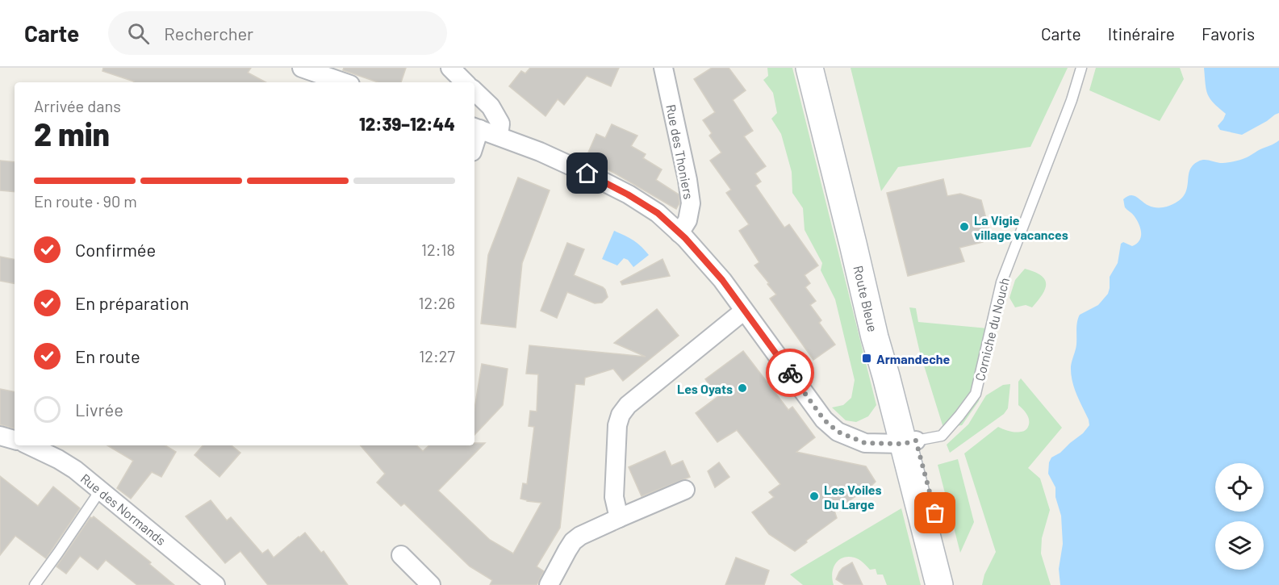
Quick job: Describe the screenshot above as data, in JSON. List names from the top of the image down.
{
  "streets": {
    "street": ["Rue des Thoniers", "Route Bleue", "Rue des Normands"],
    "lane": ["Corniche du Nouch"]
  },
  "crossings": [
    ["Route Bleue", "Corniche du Nouch"]
  ],
  "places": {
    "other": ["La Vigie village vacances", "Les Oyats", "Les Voiles Du Large"],
    "transit": ["Armandeche"]
  },
  "page": {
    "header": "Carte",
    "search": "Rechercher",
    "nav": ["Carte", "Itinéraire", "Favoris"],
    "heading": ["2 min", "Arrivée dans", "12:39–12:44"],
    "bar": "En route · 90 m",
    "list": [
      ["Confirmée", "12:18"],
      ["En préparation", "12:26"],
      ["En route", "12:27"],
      "Livrée"
    ]
  }
}
